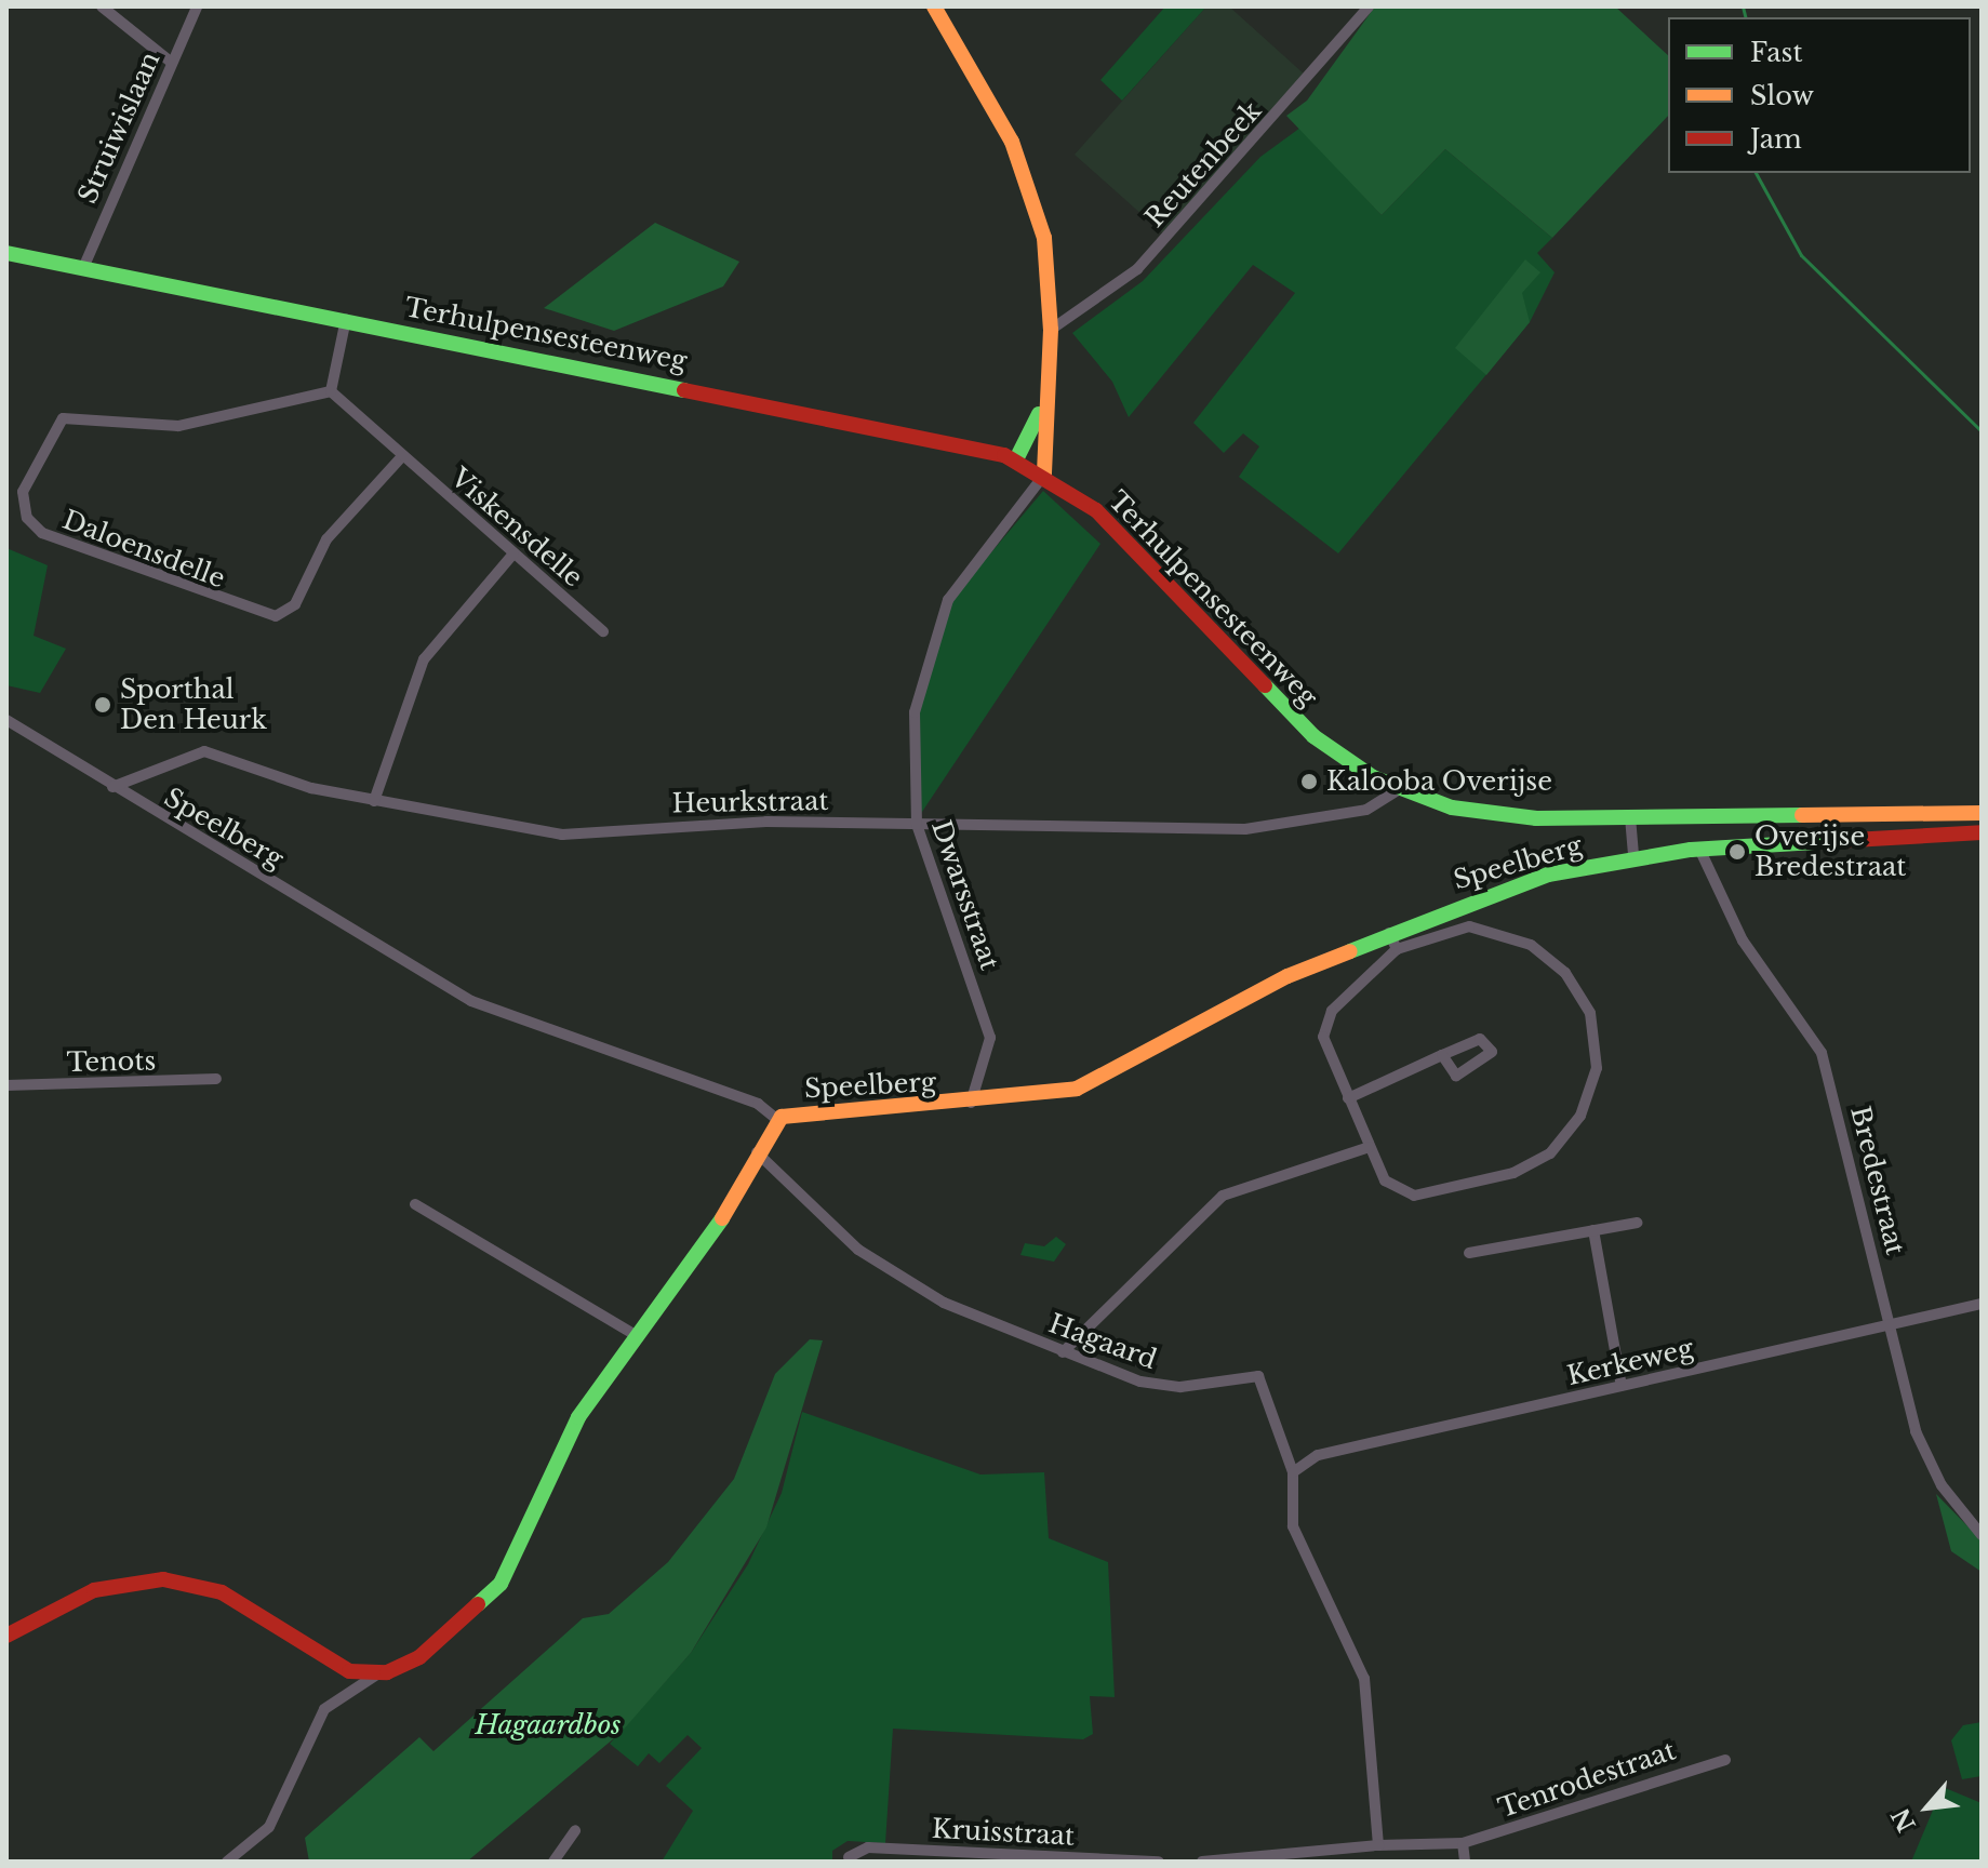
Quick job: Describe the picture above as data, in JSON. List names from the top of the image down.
{
  "streets": {
    "main road": ["Terhulpensesteenweg", "Speelberg"],
    "street": [
      "Struiwislaan",
      "Reutenbeek",
      "Viskensdelle",
      "Daloensdelle",
      "Heurkstraat",
      "Dwarsstraat",
      "Tenots",
      "Bredestraat",
      "Hagaard",
      "Kerkeweg",
      "Tenrodestraat",
      "Kruisstraat"
    ]
  },
  "crossings": [
    ["Struiwislaan", "Terhulpensesteenweg"],
    ["Terhulpensesteenweg", "Heurkstraat"],
    ["Terhulpensesteenweg", "Dwarsstraat"],
    ["Viskensdelle", "Daloensdelle"],
    ["Heurkstraat", "Speelberg"],
    ["Heurkstraat", "Dwarsstraat"],
    ["Speelberg", "Dwarsstraat"],
    ["Speelberg", "Bredestraat"],
    ["Bredestraat", "Kerkeweg"],
    ["Hagaard", "Kerkeweg"]
  ],
  "parks": ["Hagaardbos"],
  "places": ["Sporthal Den Heurk", "Kalooba Overijse", "Overijse Bredestraat"],
  "legend": ["Fast", "Slow", "Jam"],
  "north": "bottom left"
}
